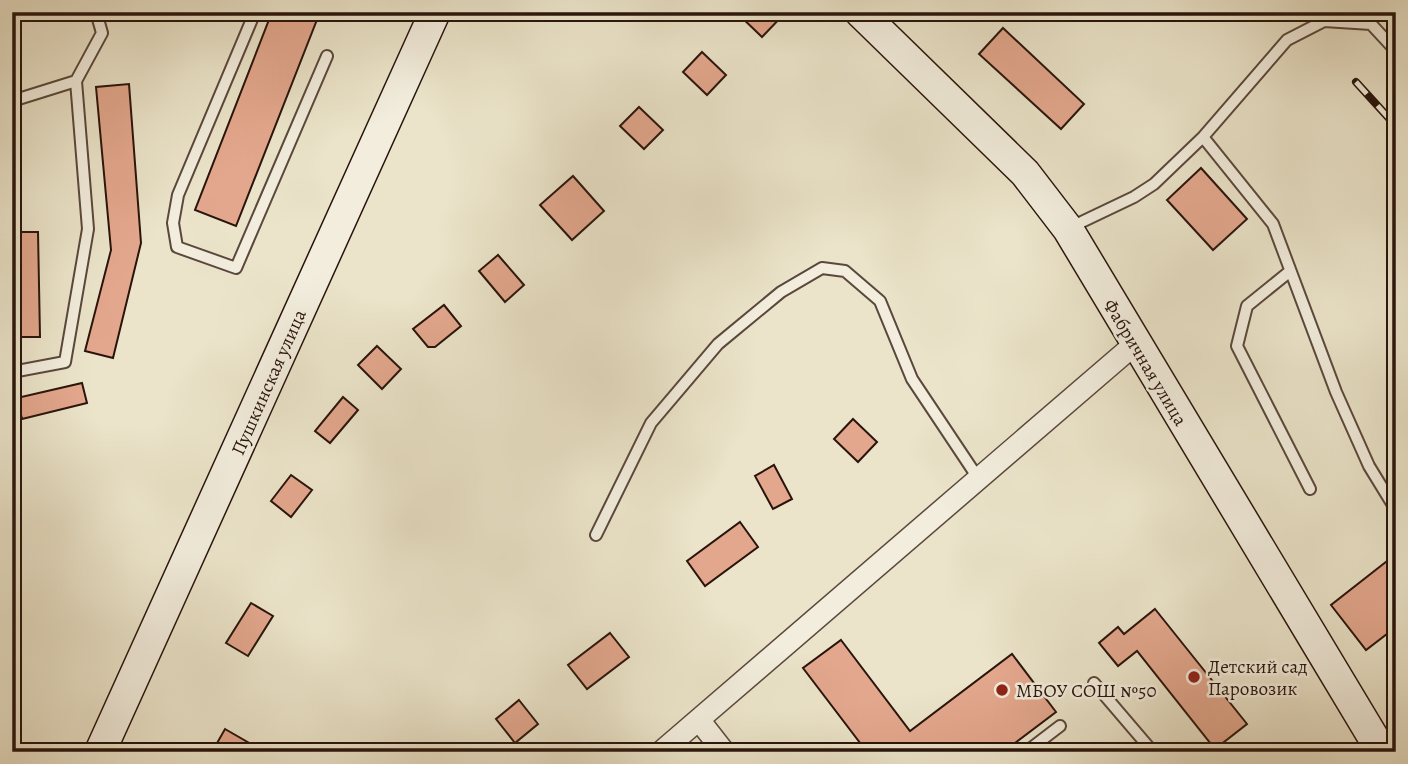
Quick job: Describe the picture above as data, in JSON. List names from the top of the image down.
{
  "streets": {
    "main road": ["Фабричная улица", "Пушкинская улица"]
  },
  "places": ["Детский сад Паровозик", "МБОУ СОШ №50"]
}
